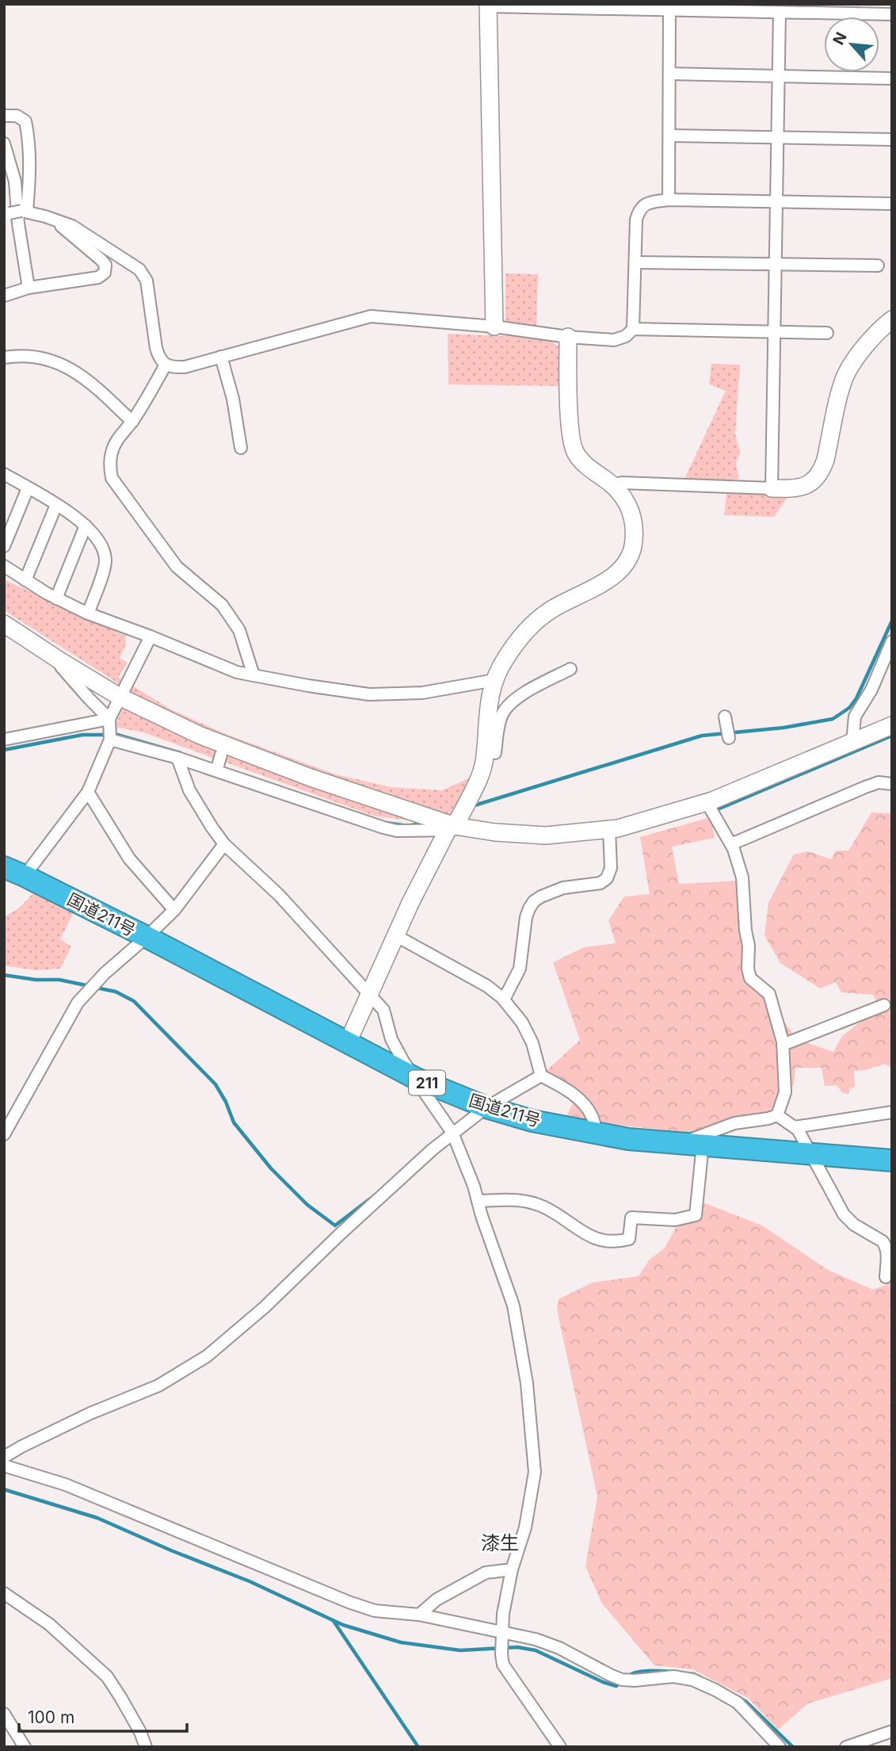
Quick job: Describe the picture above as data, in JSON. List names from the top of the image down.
{
  "streets": {
    "highway": ["国道211号", "211"]
  },
  "districts": ["漆生"],
  "scale_bar": "100 m",
  "north": "top left"
}
